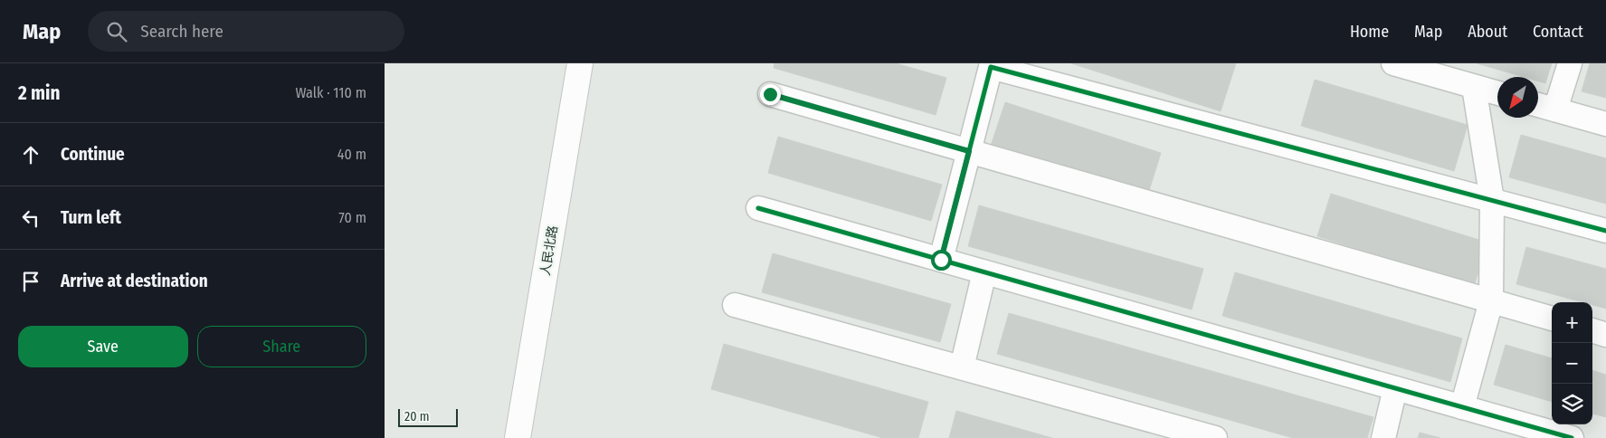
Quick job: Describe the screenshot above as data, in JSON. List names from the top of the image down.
{
  "streets": {
    "main road": ["人民北路"]
  },
  "scale_bar": "20 m",
  "north": "bottom left",
  "page": {
    "header": "Map",
    "search": "Search here",
    "nav": [
      "Home",
      "Map",
      "About",
      "Contact"
    ],
    "heading": ["2 min", "Walk · 110 m"],
    "list": [
      ["Continue", "40 m"],
      ["Turn left", "70 m"],
      "Arrive at destination"
    ],
    "map_buttons": ["+", "−"],
    "buttons": ["Save", "Share"],
    "scale": "20 m"
  }
}
